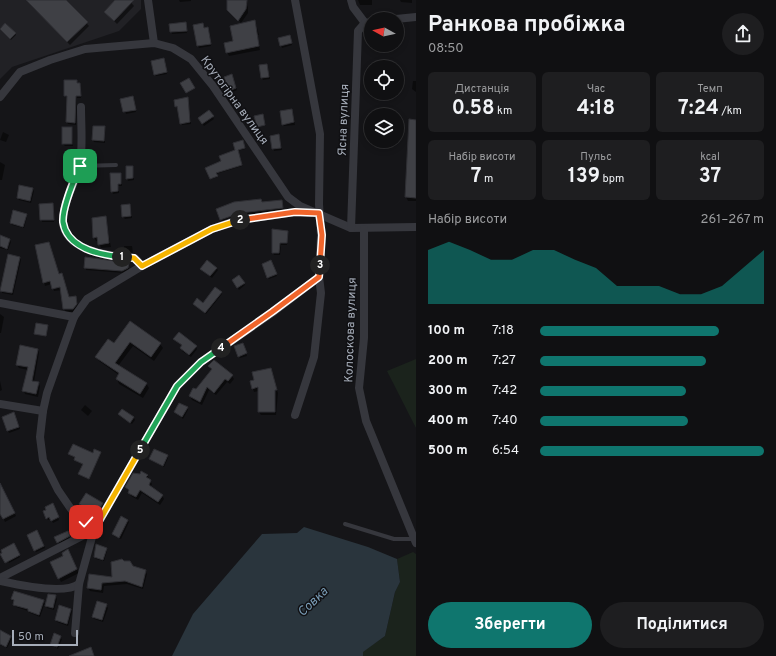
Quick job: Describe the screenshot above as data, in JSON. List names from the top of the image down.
{
  "streets": {
    "street": ["Крутогірна вулиця", "Ясна вулиця", "Колоскова вулиця"]
  },
  "crossings": [
    ["Крутогірна вулиця", "Ясна вулиця"],
    ["Крутогірна вулиця", "Колоскова вулиця"]
  ],
  "water": ["Совка"],
  "scale_bar": "50 m",
  "north": "left",
  "page": {
    "heading": ["Ранкова пробіжка", "08:50"],
    "stats": [
      ["Дистанція", "0.58 km"],
      ["Час", "4:18"],
      ["Темп", "7:24 /km"],
      ["Набір висоти", "7 m"],
      ["Пульс", "139 bpm"],
      ["kcal", "37"]
    ],
    "chart": ["Набір висоти", "261–267 m"],
    "pins": [
      "2",
      "1",
      "3",
      "4",
      "5"
    ],
    "list": [
      {
        "name": "100 m",
        "note": "7:18"
      },
      {
        "name": "200 m",
        "note": "7:27"
      },
      {
        "name": "300 m",
        "note": "7:42"
      },
      {
        "name": "400 m",
        "note": "7:40"
      },
      {
        "name": "500 m",
        "note": "6:54"
      }
    ],
    "buttons": ["Зберегти", "Поділитися"],
    "scale": "50 m"
  }
}
